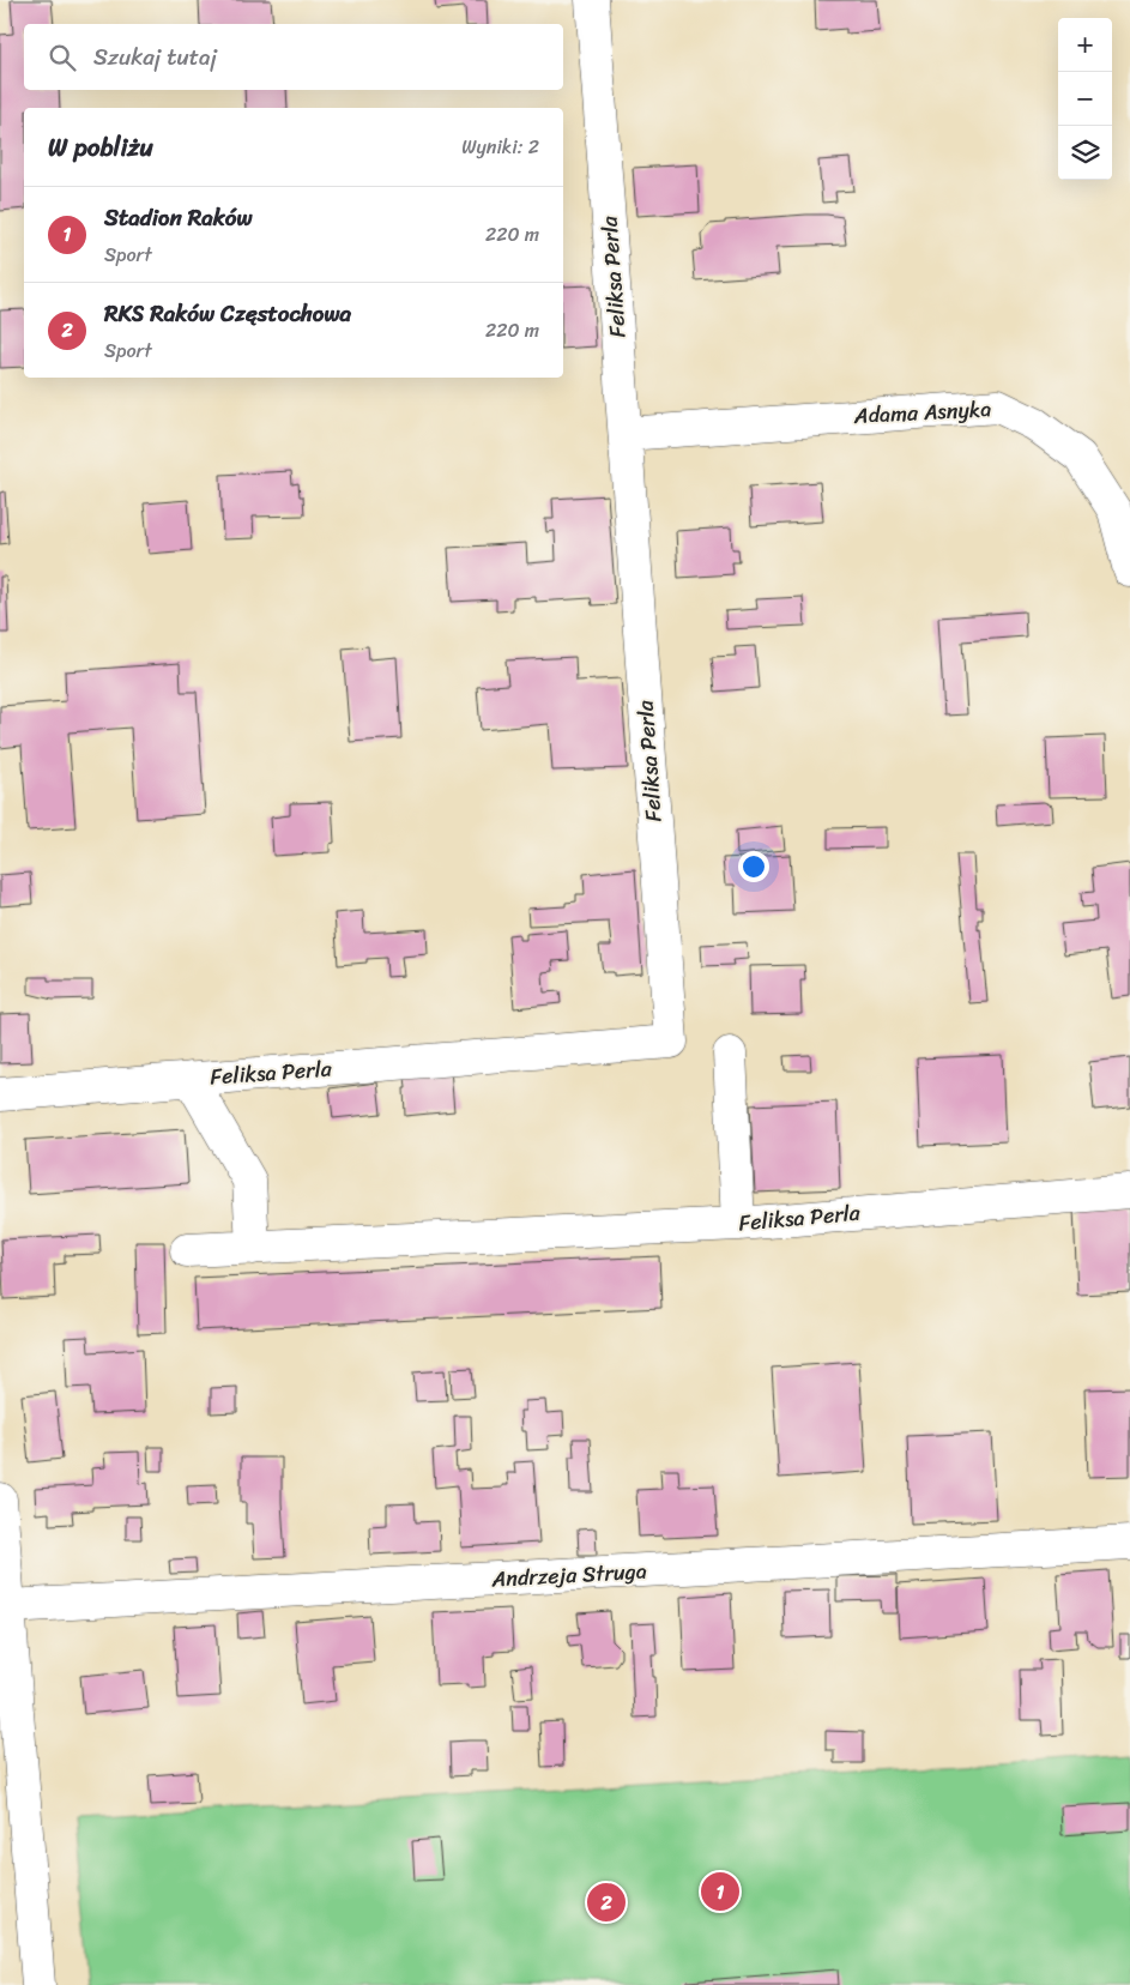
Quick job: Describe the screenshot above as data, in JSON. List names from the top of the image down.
{
  "streets": {
    "street": ["Feliksa Perla", "Adama Asnyka", "Andrzeja Struga"]
  },
  "crossings": [
    ["Feliksa Perla", "Adama Asnyka"]
  ],
  "page": {
    "map_buttons": ["+", "−"],
    "search": "Szukaj tutaj",
    "heading": ["W pobliżu", "Wyniki: 2"],
    "list": [
      {
        "mark": "1",
        "name": "Stadion Raków",
        "note": "Sport",
        "value": "220 m"
      },
      {
        "mark": "2",
        "name": "RKS Raków Częstochowa",
        "note": "Sport",
        "value": "220 m"
      }
    ],
    "pins": ["1", "2"]
  }
}
